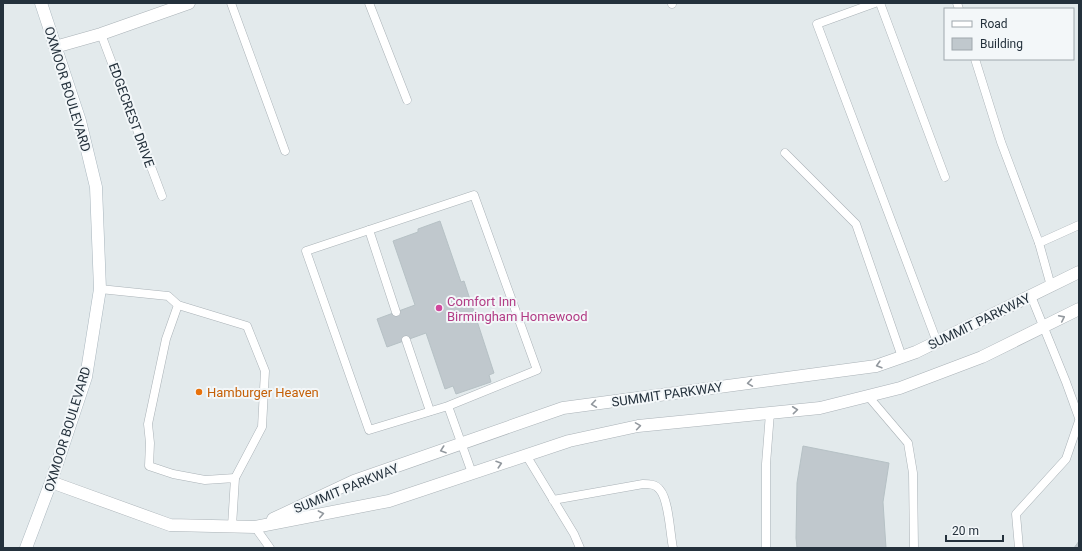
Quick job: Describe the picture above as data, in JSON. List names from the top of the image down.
{
  "streets": {
    "street": ["OXMOOR BOULEVARD", "SUMMIT PARKWAY"],
    "lane": ["EDGECREST DRIVE"]
  },
  "crossings": [
    ["OXMOOR BOULEVARD", "SUMMIT PARKWAY"]
  ],
  "places": ["Comfort Inn Birmingham Homewood", "Hamburger Heaven"],
  "legend": ["Road", "Building"],
  "scale_bar": "20 m"
}
